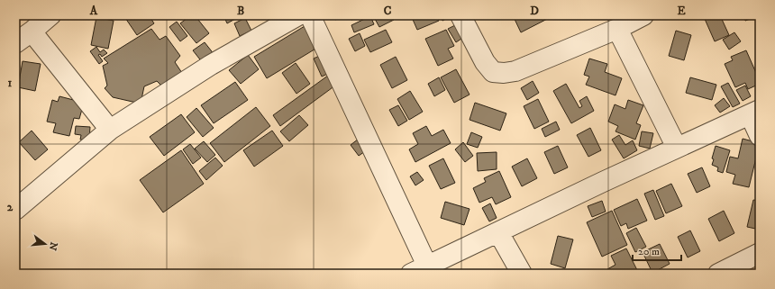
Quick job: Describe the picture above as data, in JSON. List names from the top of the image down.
{
  "scale_bar": "20 m",
  "north": "right",
  "grid": {
    "columns": [
      "A",
      "B",
      "C",
      "D",
      "E"
    ],
    "rows": ["1", "2"]
  }
}
